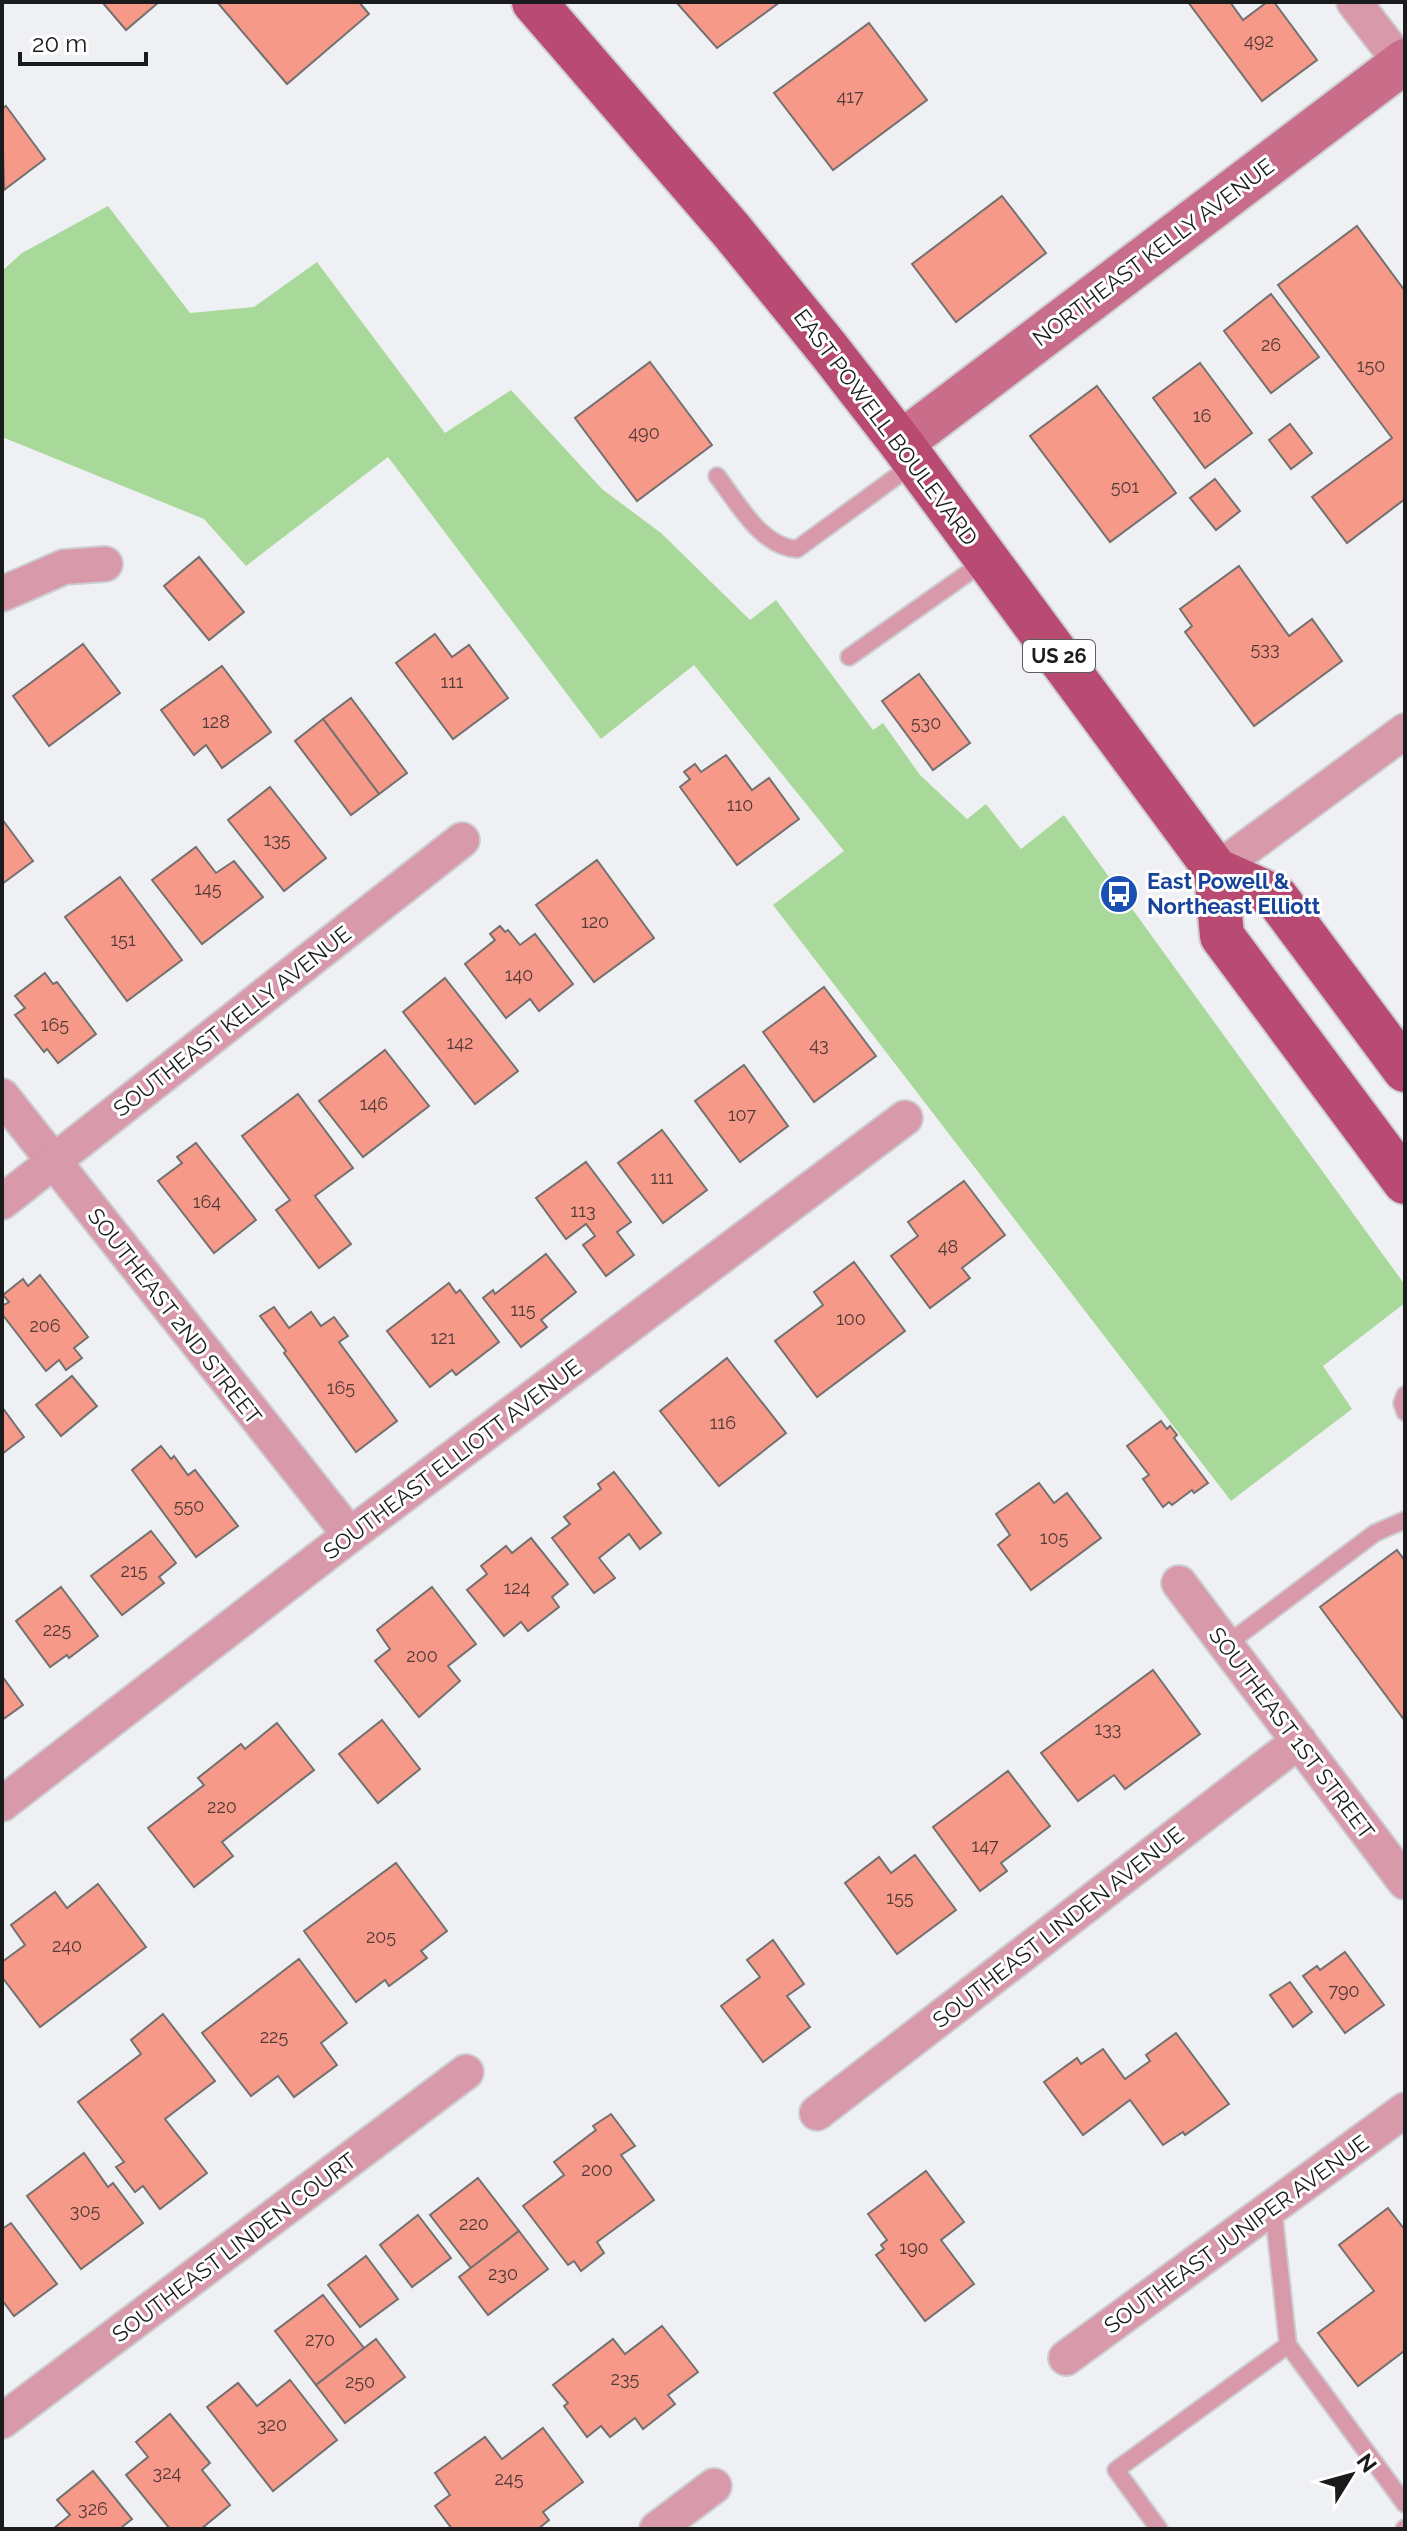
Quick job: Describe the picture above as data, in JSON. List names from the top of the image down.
{
  "streets": {
    "main road": ["EAST POWELL BOULEVARD", "US 26"],
    "street": [
      "NORTHEAST KELLY AVENUE",
      "SOUTHEAST KELLY AVENUE",
      "SOUTHEAST 2ND STREET",
      "SOUTHEAST ELLIOTT AVENUE",
      "SOUTHEAST 1ST STREET",
      "SOUTHEAST LINDEN AVENUE",
      "SOUTHEAST JUNIPER AVENUE",
      "SOUTHEAST LINDEN COURT"
    ]
  },
  "crossings": [
    ["NORTHEAST KELLY AVENUE", "EAST POWELL BOULEVARD"],
    ["SOUTHEAST KELLY AVENUE", "SOUTHEAST 2ND STREET"],
    ["SOUTHEAST 2ND STREET", "SOUTHEAST ELLIOTT AVENUE"],
    ["SOUTHEAST 1ST STREET", "SOUTHEAST LINDEN AVENUE"]
  ],
  "places": {
    "bus stop": ["East Powell & Northeast Elliott"]
  },
  "house_numbers": [
    "492",
    "417",
    "26",
    "150",
    "16",
    "490",
    "501",
    "533",
    "111",
    "128",
    "530",
    "110",
    "135",
    "145",
    "120",
    "151",
    "140",
    "165",
    "142",
    "43",
    "146",
    "107",
    "111",
    "164",
    "113",
    "48",
    "115",
    "100",
    "206",
    "121",
    "165",
    "116",
    "550",
    "105",
    "215",
    "124",
    "225",
    "200",
    "133",
    "220",
    "147",
    "155",
    "205",
    "240",
    "790",
    "225",
    "200",
    "305",
    "220",
    "190",
    "230",
    "270",
    "235",
    "250",
    "320",
    "324",
    "245",
    "326"
  ],
  "scale_bar": "20 m",
  "north": "top right"
}
